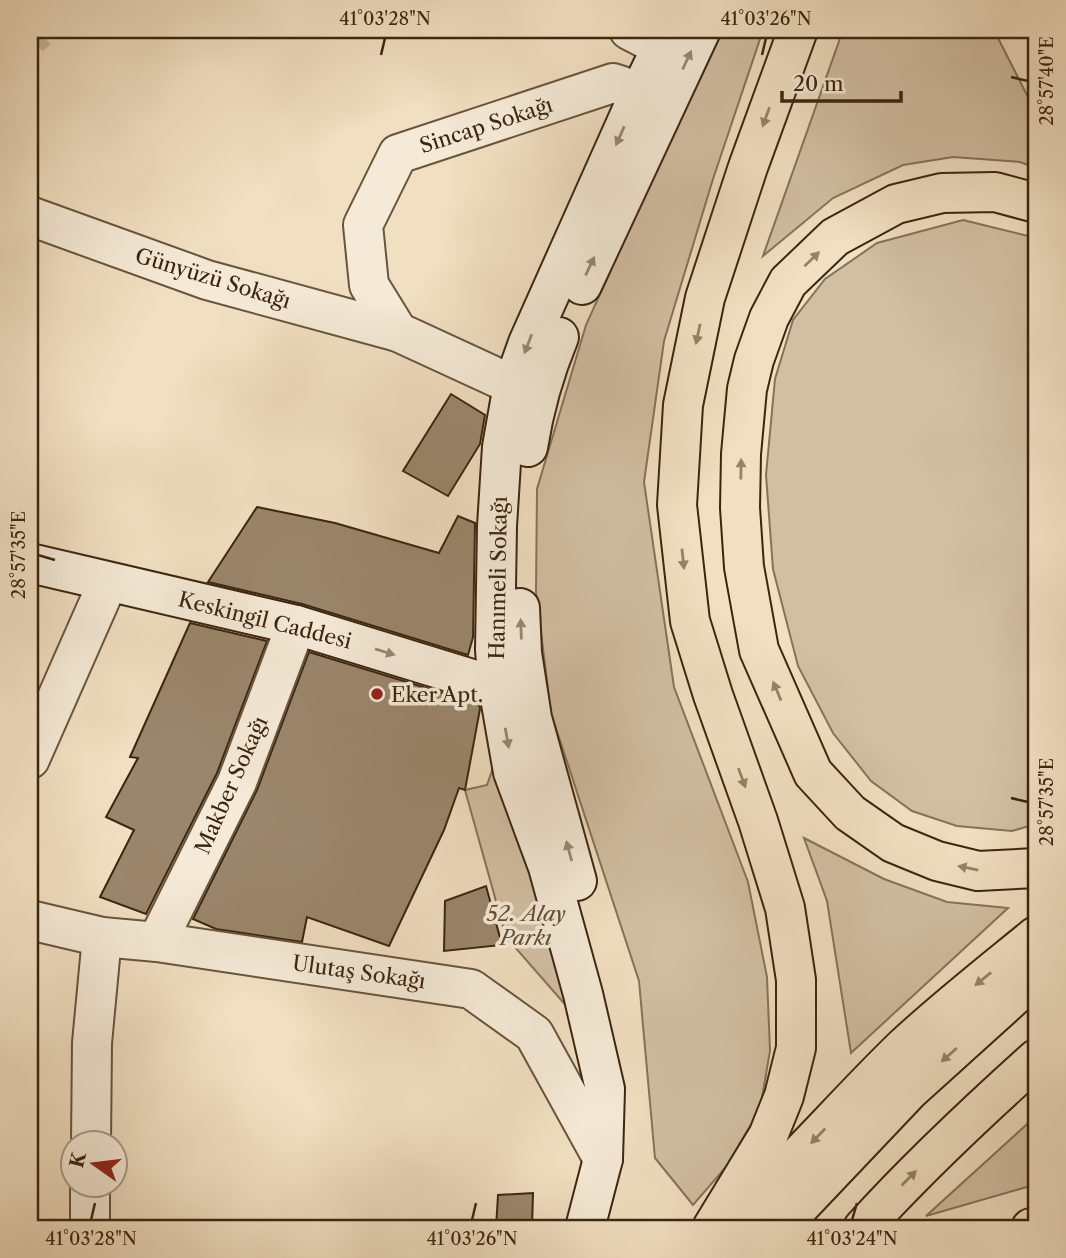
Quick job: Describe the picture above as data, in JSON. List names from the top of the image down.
{
  "streets": {
    "street": [
      "Sincap Sokağı",
      "Günyüzü Sokağı",
      "Hanımeli Sokağı",
      "Keskingil Caddesi",
      "Makber Sokağı",
      "Ulutaş Sokağı"
    ]
  },
  "crossings": [
    ["Sincap Sokağı", "Günyüzü Sokağı"],
    ["Sincap Sokağı", "Hanımeli Sokağı"],
    ["Hanımeli Sokağı", "Keskingil Caddesi"],
    ["Hanımeli Sokağı", "Ulutaş Sokağı"],
    ["Keskingil Caddesi", "Makber Sokağı"],
    ["Makber Sokağı", "Ulutaş Sokağı"]
  ],
  "parks": ["52. Alay Parkı"],
  "places": ["Eker Apt."],
  "scale_bar": "20 m",
  "north": "left",
  "coordinates": [
    "41°03'28\"N",
    "41°03'26\"N",
    "28°57'40\"E",
    "28°57'35\"E",
    "41°03'24\"N"
  ]
}
